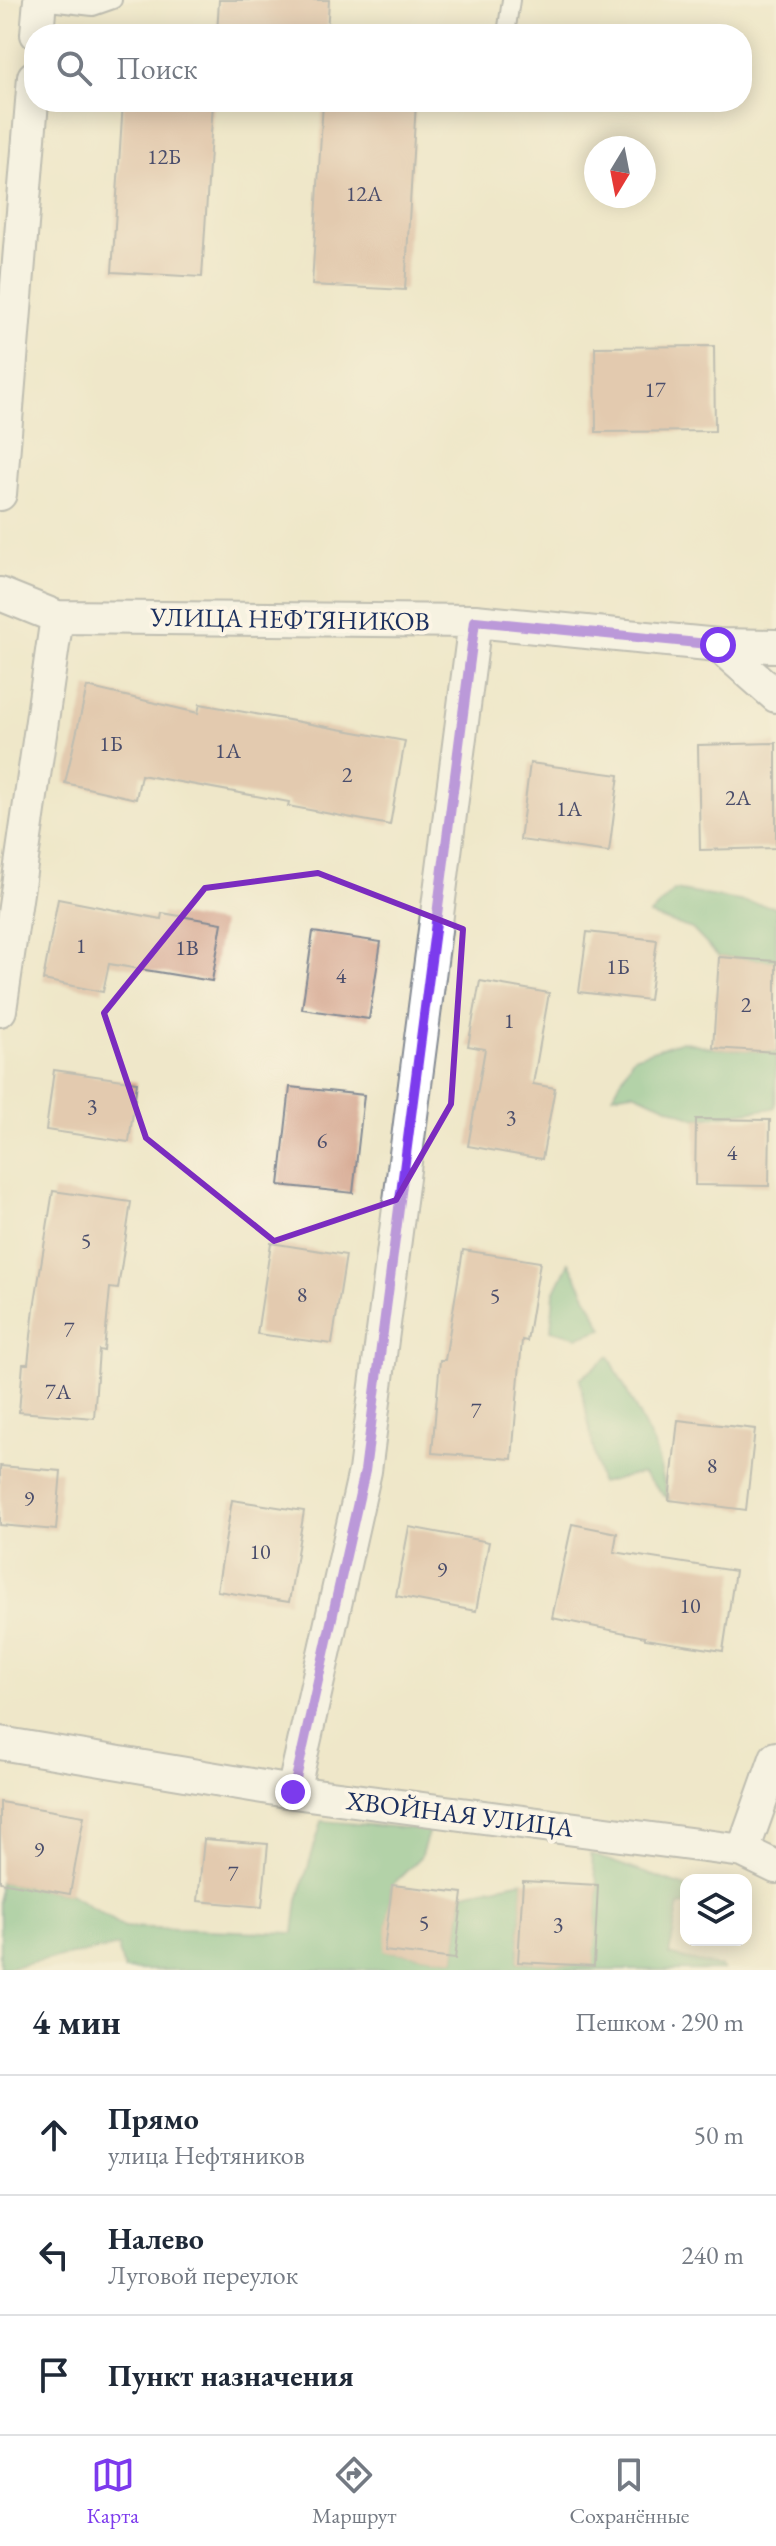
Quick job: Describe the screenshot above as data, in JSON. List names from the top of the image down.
{
  "streets": {
    "street": ["УЛИЦА НЕФТЯНИКОВ", "ХВОЙНАЯ УЛИЦА"]
  },
  "house_numbers": [
    "12Б",
    "12А",
    "17",
    "1Б",
    "1А",
    "2",
    "2А",
    "1А",
    "1",
    "1В",
    "1Б",
    "4",
    "2",
    "1",
    "3",
    "3",
    "6",
    "4",
    "5",
    "8",
    "5",
    "7",
    "7А",
    "7",
    "8",
    "9",
    "10",
    "9",
    "10",
    "9",
    "7",
    "5",
    "3"
  ],
  "north": "bottom",
  "page": {
    "search": "Поиск",
    "heading": ["4 мин", "Пешком · 290 m"],
    "list": [
      ["Прямо", "улица Нефтяников", "50 m"],
      ["Налево", "Луговой переулок", "240 m"],
      "Пункт назначения"
    ],
    "nav": ["Карта", "Маршрут", "Сохранённые"]
  }
}
